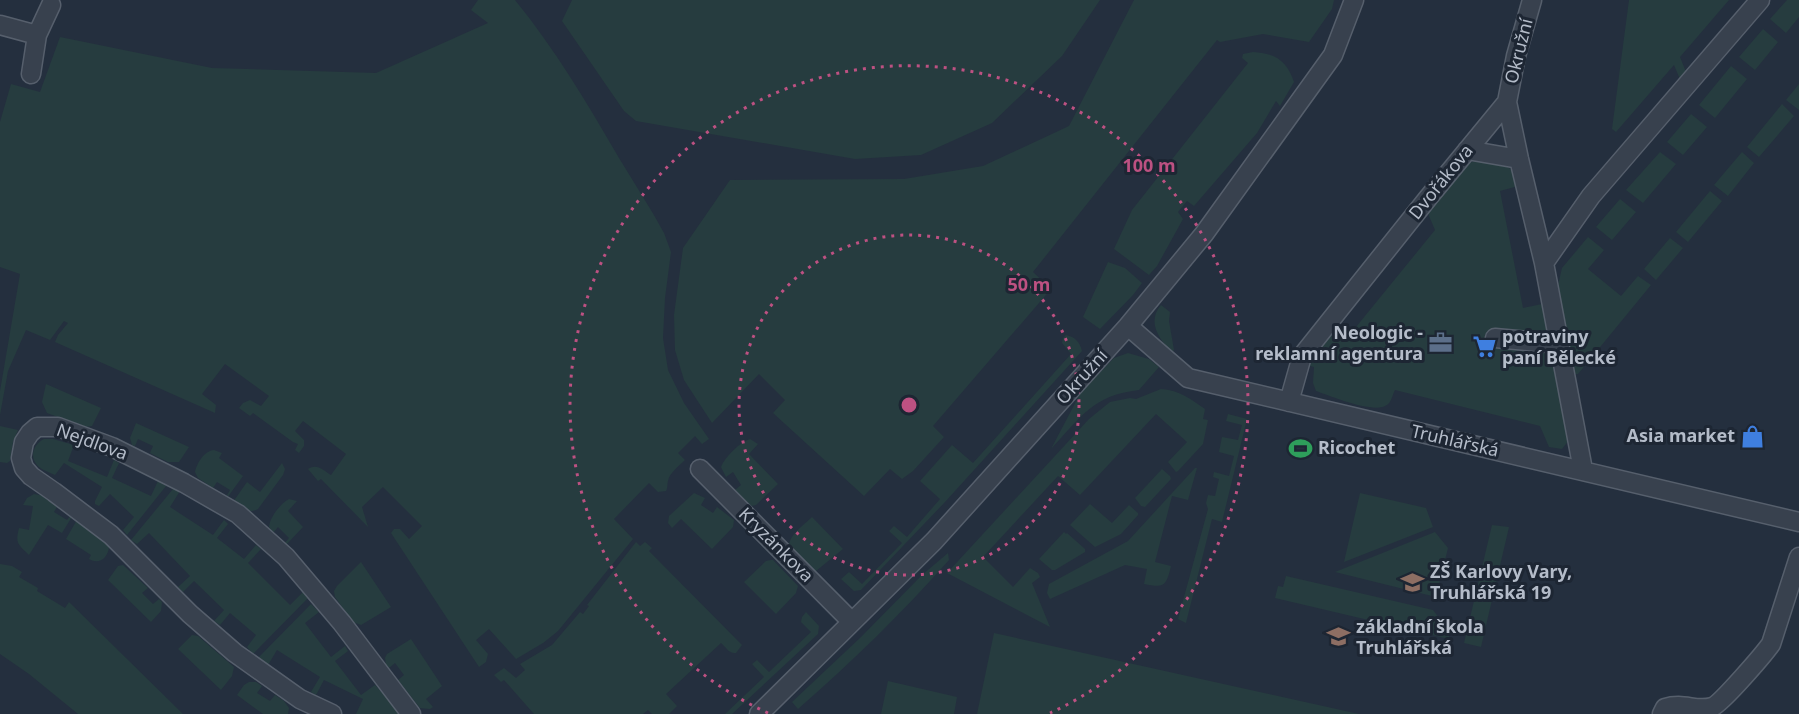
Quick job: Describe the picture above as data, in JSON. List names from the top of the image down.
{
  "streets": {
    "street": [
      "Okružní",
      "Dvořákova",
      "Truhlářská",
      "Nejdlova",
      "Kryzánkova"
    ]
  },
  "crossings": [
    ["Okružní", "Dvořákova"],
    ["Okružní", "Truhlářská"],
    ["Okružní", "Kryzánkova"],
    ["Dvořákova", "Truhlářská"]
  ],
  "places": {
    "office": ["Neologic - reklamní agentura"],
    "supermarket": ["potraviny paní Bělecké"],
    "shop": ["Asia market"],
    "sports": ["Ricochet"],
    "school or university": ["ZŠ Karlovy Vary, Truhlářská 19", "základní škola Truhlářská"]
  },
  "rings": ["100 m", "50 m"]
}
